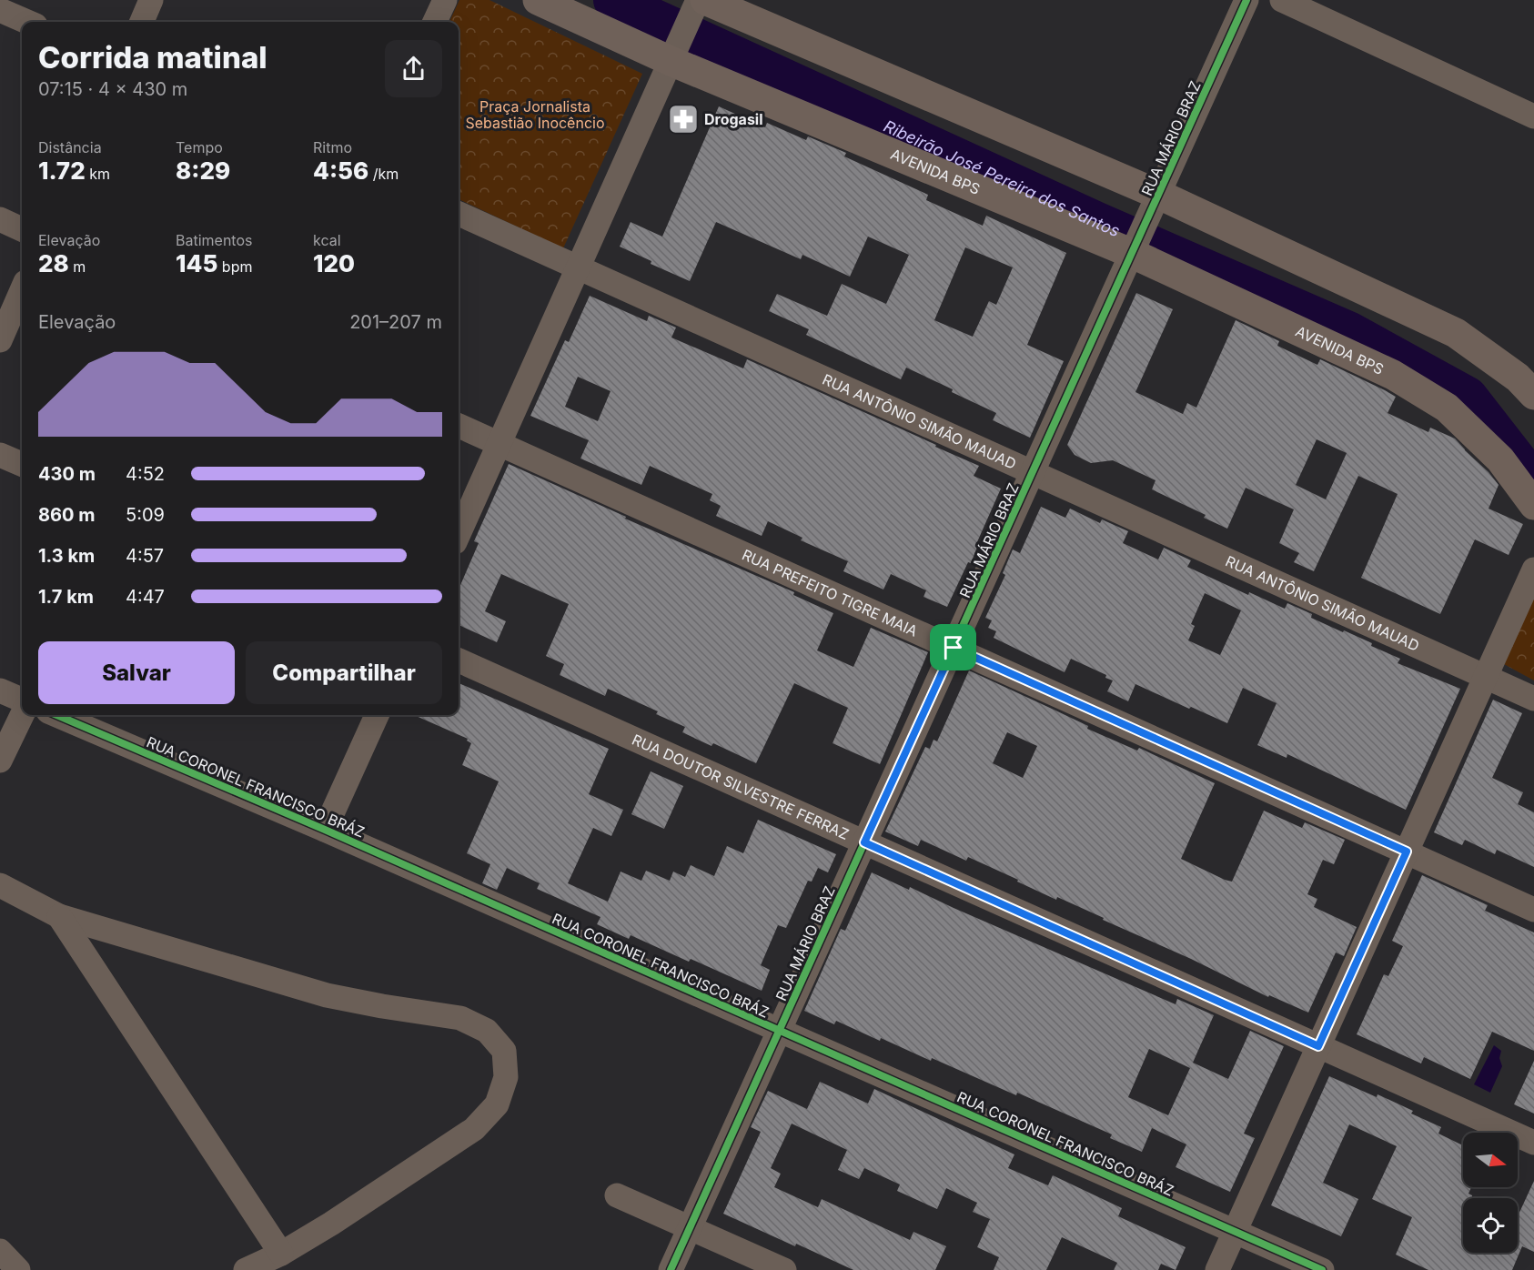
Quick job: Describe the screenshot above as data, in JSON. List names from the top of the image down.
{
  "streets": {
    "main road": ["AVENIDA BPS"],
    "street": [
      "RUA MÁRIO BRAZ",
      "RUA ANTÔNIO SIMÃO MAUAD",
      "RUA PREFEITO TIGRE MAIA",
      "RUA CORONEL FRANCISCO BRÁZ",
      "RUA DOUTOR SILVESTRE FERRAZ"
    ]
  },
  "crossings": [
    ["RUA MÁRIO BRAZ", "AVENIDA BPS"],
    ["RUA MÁRIO BRAZ", "RUA ANTÔNIO SIMÃO MAUAD"],
    ["RUA MÁRIO BRAZ", "RUA PREFEITO TIGRE MAIA"],
    ["RUA MÁRIO BRAZ", "RUA CORONEL FRANCISCO BRÁZ"],
    ["RUA MÁRIO BRAZ", "RUA DOUTOR SILVESTRE FERRAZ"]
  ],
  "water": ["Ribeirão José Pereira dos Santos"],
  "parks": ["Praça Jornalista Sebastião Inocêncio"],
  "places": {
    "pharmacy": ["Drogasil"]
  },
  "north": "right",
  "page": {
    "heading": ["Corrida matinal", "07:15 · 4 × 430 m"],
    "stats": [
      ["Distância", "1.72 km"],
      ["Tempo", "8:29"],
      ["Ritmo", "4:56 /km"],
      ["Elevação", "28 m"],
      ["Batimentos", "145 bpm"],
      ["kcal", "120"]
    ],
    "chart": ["Elevação", "201–207 m"],
    "list": [
      {
        "name": "430 m",
        "note": "4:52"
      },
      {
        "name": "860 m",
        "note": "5:09"
      },
      {
        "name": "1.3 km",
        "note": "4:57"
      },
      {
        "name": "1.7 km",
        "note": "4:47"
      }
    ],
    "buttons": ["Salvar", "Compartilhar"]
  }
}
